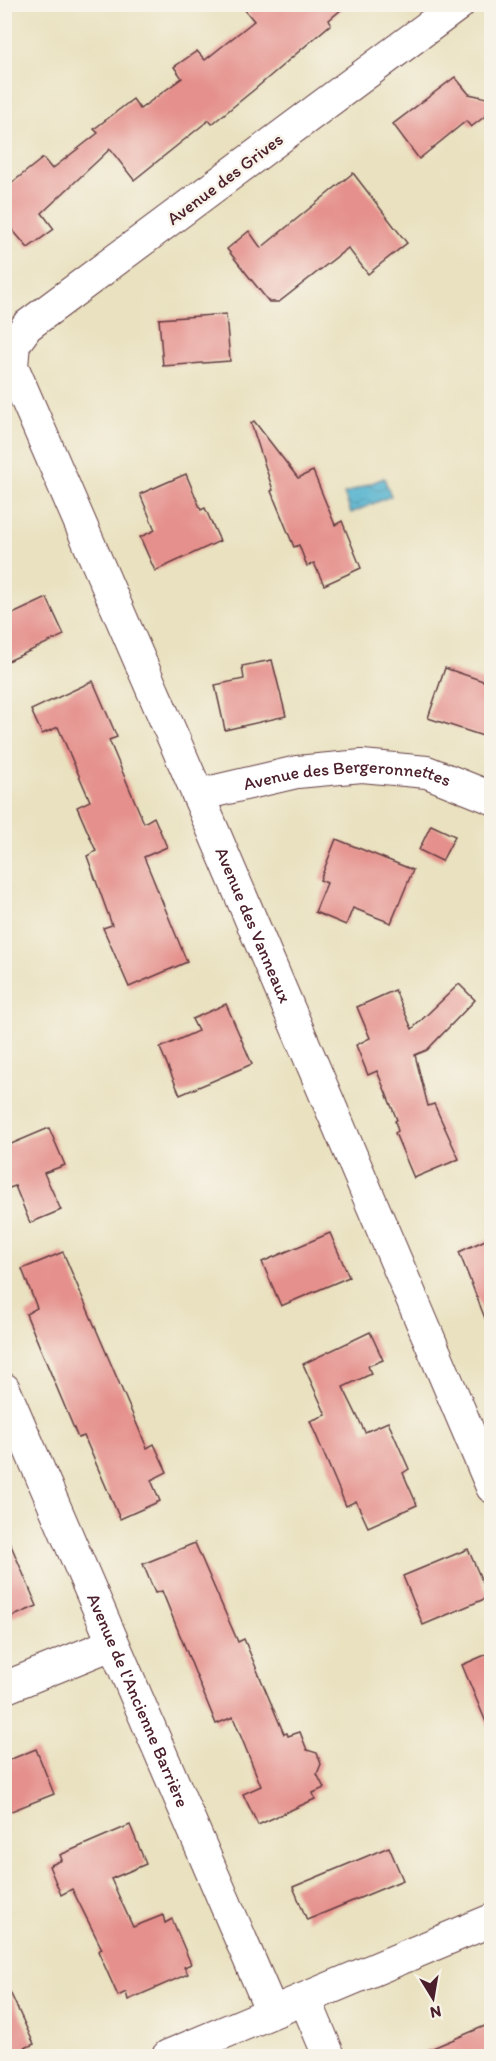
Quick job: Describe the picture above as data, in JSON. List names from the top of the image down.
{
  "streets": {
    "street": [
      "Avenue des Grives",
      "Avenue des Bergeronnettes",
      "Avenue des Vanneaux",
      "Avenue de l'Ancienne Barrière"
    ]
  },
  "crossings": [
    ["Avenue des Grives", "Avenue des Vanneaux"],
    ["Avenue des Bergeronnettes", "Avenue des Vanneaux"]
  ],
  "north": "bottom"
}
